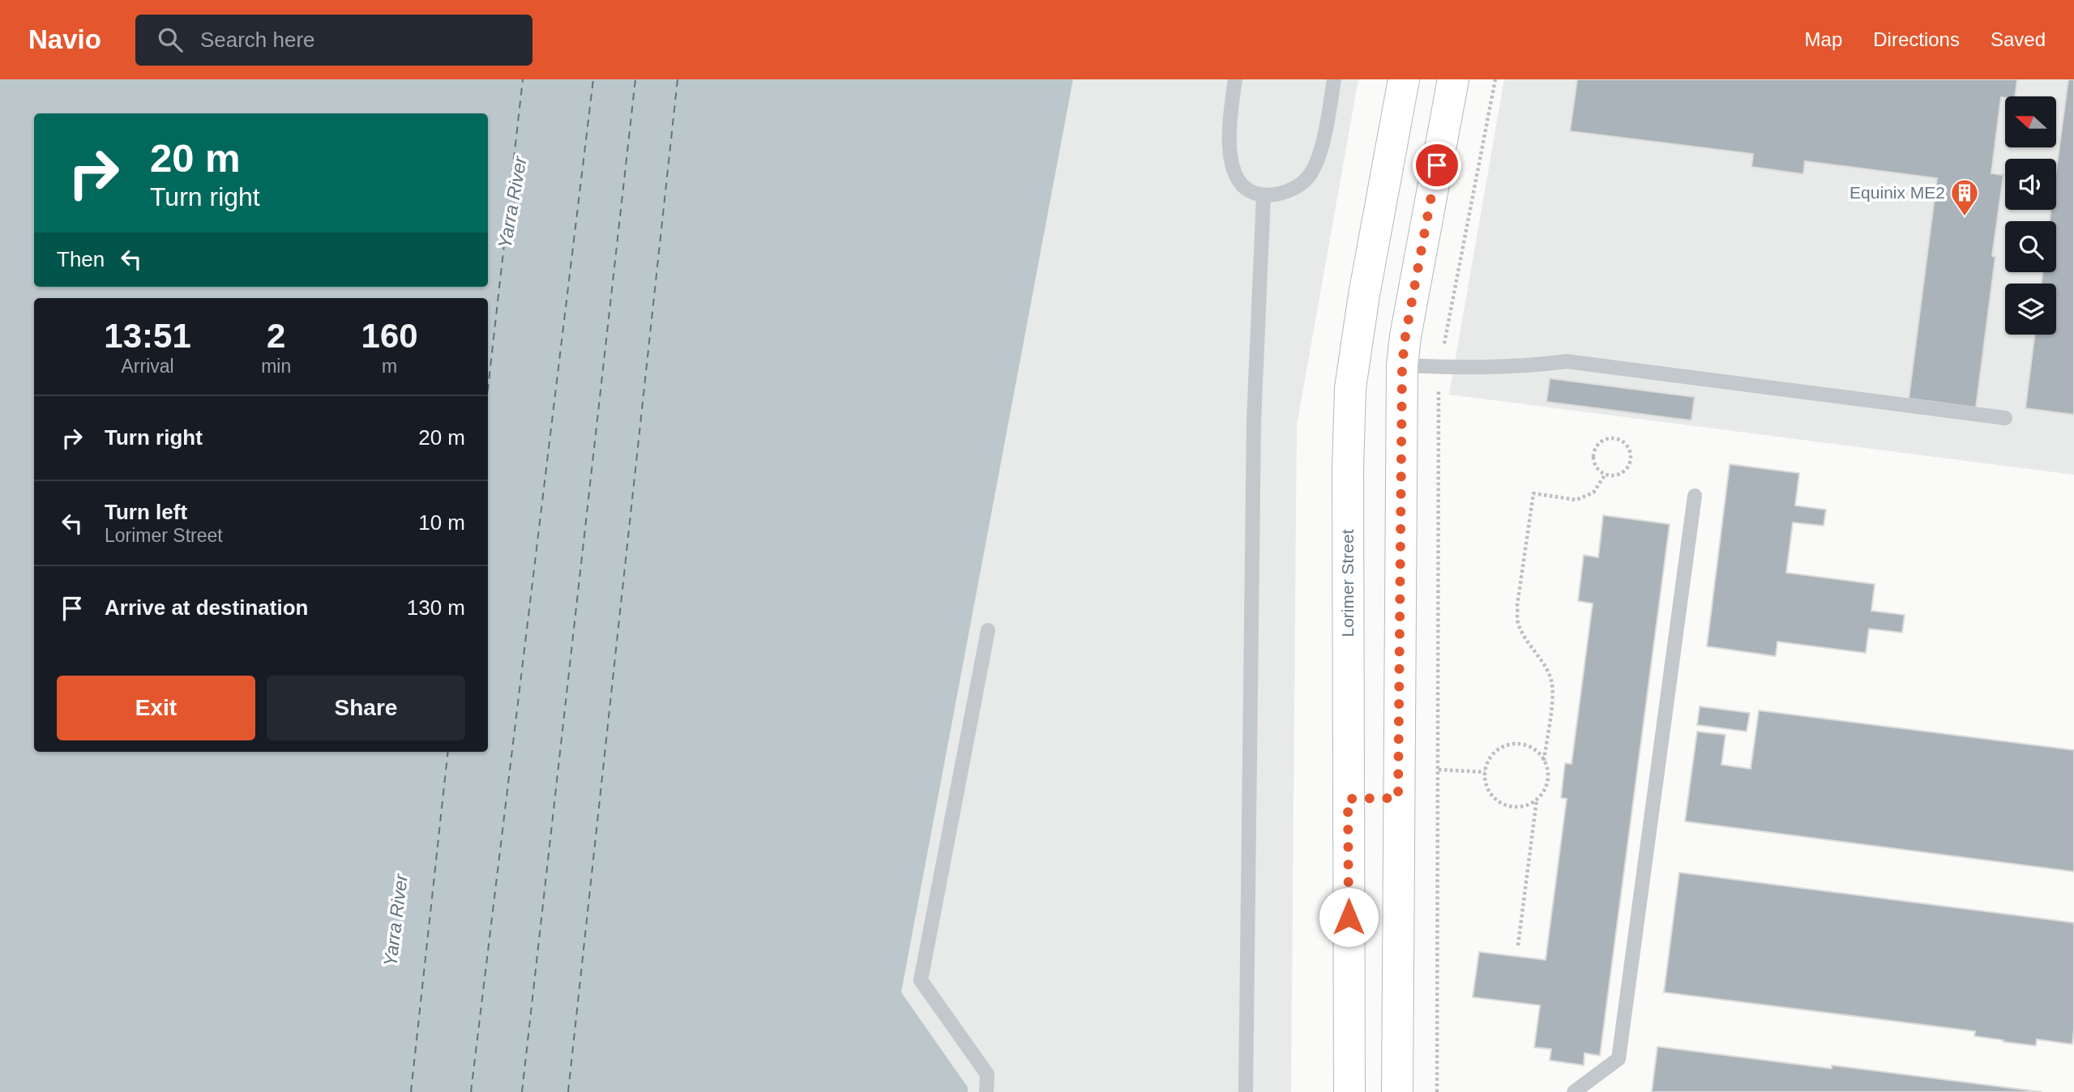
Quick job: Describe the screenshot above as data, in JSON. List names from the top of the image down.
{
  "streets": {
    "main road": ["Lorimer Street"]
  },
  "water": ["Yarra River"],
  "places": {
    "building": ["Equinix ME2"]
  },
  "north": "left",
  "page": {
    "header": "Navio",
    "search": "Search here",
    "nav": ["Map", "Directions", "Saved"],
    "turn": ["20 m", "Turn right"],
    "then": "Then",
    "eta": [
      "13:51",
      "Arrival",
      "2",
      "min",
      "160",
      "m"
    ],
    "list": [
      {
        "name": "Turn right",
        "value": "20 m"
      },
      {
        "name": "Turn left",
        "note": "Lorimer Street",
        "value": "10 m"
      },
      {
        "name": "Arrive at destination",
        "value": "130 m"
      }
    ],
    "buttons": ["Exit", "Share"]
  }
}
